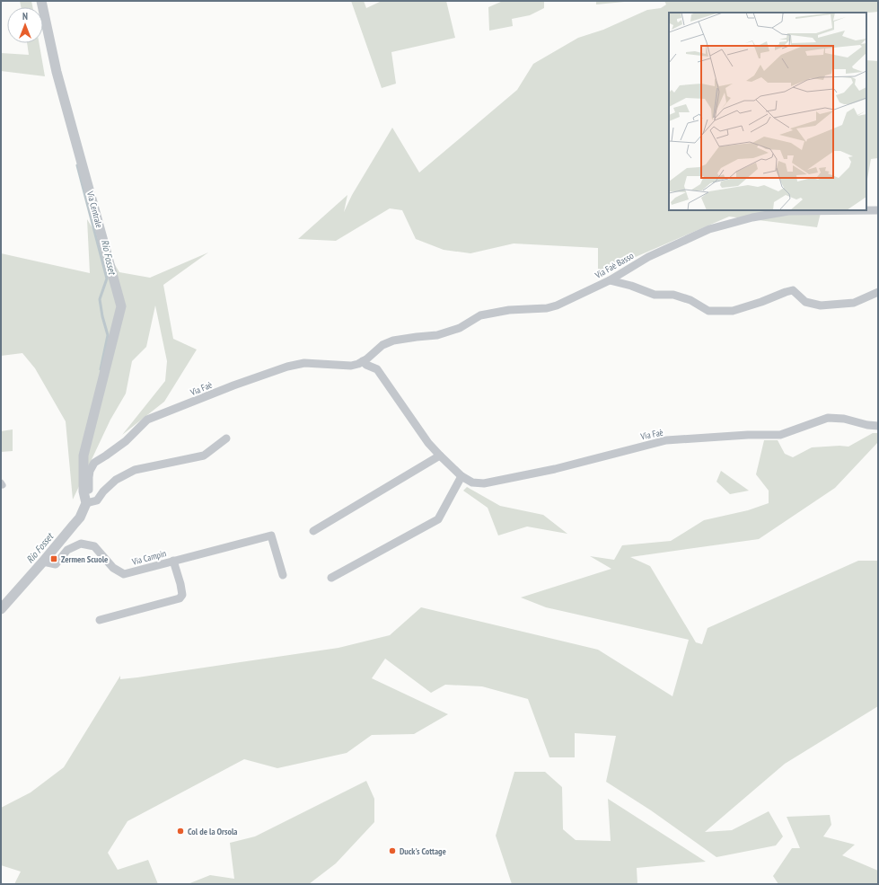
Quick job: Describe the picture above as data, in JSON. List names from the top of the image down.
{
  "streets": {
    "street": [
      "Via Centrale",
      "Via Faè Basso",
      "Via Faè",
      "Via Campin"
    ]
  },
  "crossings": [
    ["Via Centrale", "Via Faè"],
    ["Via Faè Basso", "Via Faè"]
  ],
  "water": ["Rio Fosset"],
  "places": {
    "transit": ["Zermen Scuole"],
    "other": ["Col de la Orsola", "Duck's Cottage"]
  },
  "north": "top"
}
